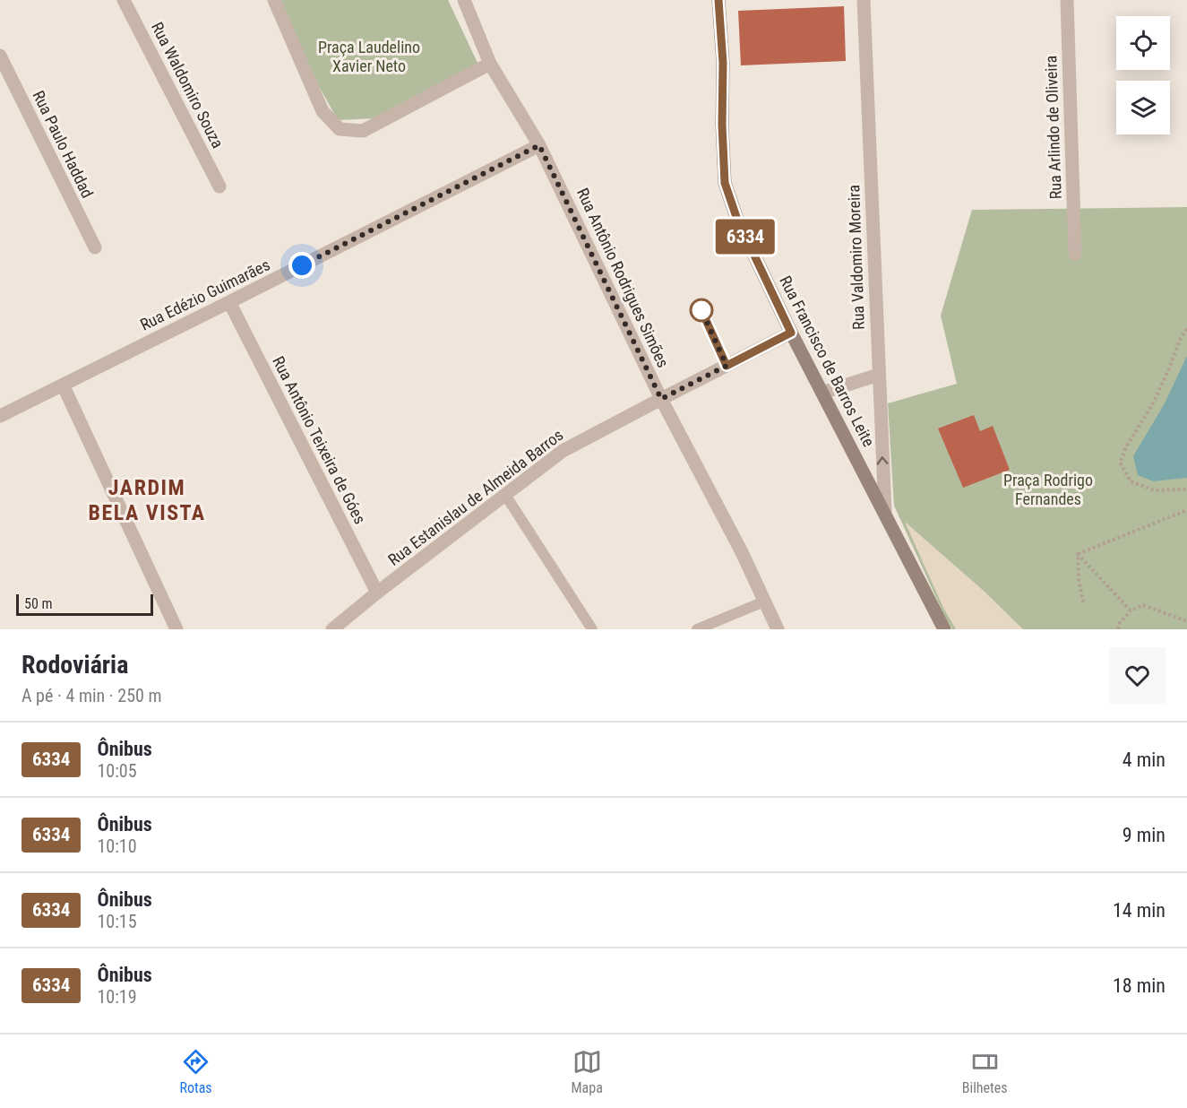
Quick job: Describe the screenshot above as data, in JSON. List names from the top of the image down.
{
  "streets": {
    "main road": ["Rua Francisco de Barros Leite"],
    "street": [
      "Rua Waldomiro Souza",
      "Rua Arlindo de Oliveira",
      "Rua Paulo Haddad",
      "Rua Valdomiro Moreira",
      "Rua Antônio Rodrigues Simões",
      "Rua Edézio Guimarães",
      "Rua Antônio Teixeira de Góes",
      "Rua Estanislau de Almeida Barros"
    ]
  },
  "crossings": [
    ["Rua Valdomiro Moreira", "Rua Francisco de Barros Leite"],
    ["Rua Antônio Rodrigues Simões", "Rua Edézio Guimarães"],
    ["Rua Antônio Rodrigues Simões", "Rua Estanislau de Almeida Barros"],
    ["Rua Edézio Guimarães", "Rua Antônio Teixeira de Góes"],
    ["Rua Francisco de Barros Leite", "Rua Estanislau de Almeida Barros"],
    ["Rua Antônio Teixeira de Góes", "Rua Estanislau de Almeida Barros"]
  ],
  "districts": ["JARDIM BELA VISTA"],
  "parks": ["Praça Laudelino Xavier Neto", "Praça Rodrigo Fernandes"],
  "lines": ["bus line 6334"],
  "scale_bar": "50 m",
  "page": {
    "on_map": "6334",
    "scale": "50 m",
    "heading": ["Rodoviária", "A pé · 4 min · 250 m"],
    "list": [
      {
        "mark": "6334",
        "name": "Ônibus",
        "note": "10:05",
        "value": "4 min"
      },
      {
        "mark": "6334",
        "name": "Ônibus",
        "note": "10:10",
        "value": "9 min"
      },
      {
        "mark": "6334",
        "name": "Ônibus",
        "note": "10:15",
        "value": "14 min"
      },
      {
        "mark": "6334",
        "name": "Ônibus",
        "note": "10:19",
        "value": "18 min"
      }
    ],
    "tabs": ["Rotas", "Mapa", "Bilhetes"]
  }
}
